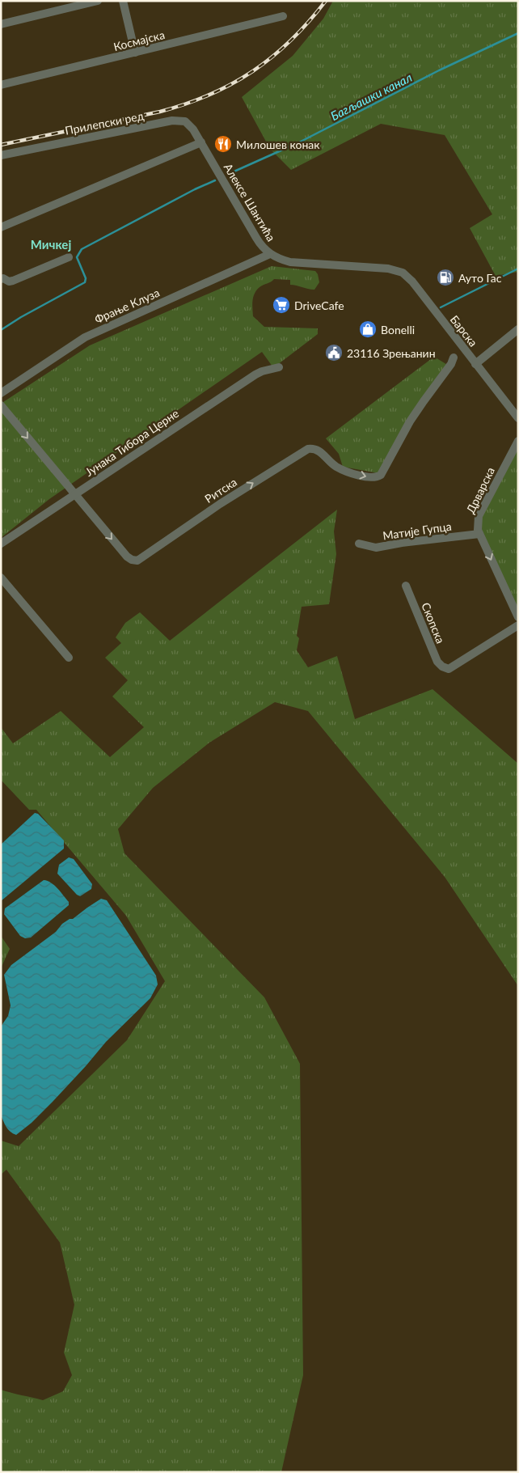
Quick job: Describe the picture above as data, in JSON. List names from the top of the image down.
{
  "streets": {
    "street": [
      "Космајска",
      "Прилепски ред",
      "Алексе Шантића",
      "Фрање Клуза",
      "Барска",
      "Јунака Тибора Церне",
      "Ритска",
      "Дрварска",
      "Матије Гупца",
      "Скопска"
    ]
  },
  "crossings": [
    ["Прилепски ред", "Алексе Шантића"],
    ["Алексе Шантића", "Фрање Клуза"],
    ["Алексе Шантића", "Барска"],
    ["Јунака Тибора Церне", "Ритска"],
    ["Дрварска", "Матије Гупца"]
  ],
  "one_way": ["Дрварска"],
  "districts": ["Мичкеј"],
  "water": ["Багљашки канал"],
  "places": {
    "restaurant": ["Милошев конак"],
    "fuel station": ["Ауто Гас"],
    "supermarket": ["DriveCafe"],
    "shop": ["Bonelli"],
    "public building": ["23116 Зрењанин"]
  }
}
